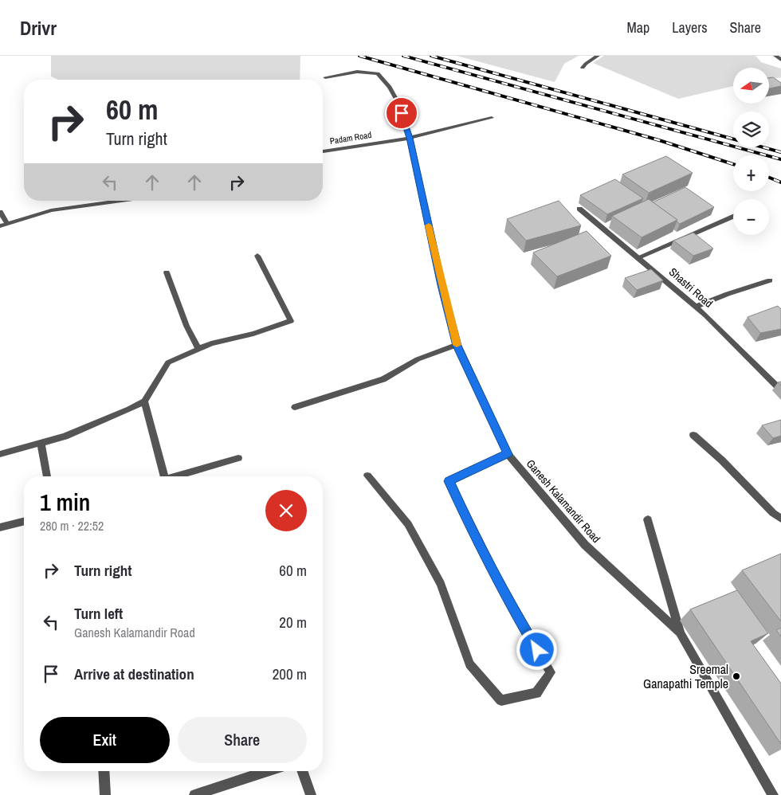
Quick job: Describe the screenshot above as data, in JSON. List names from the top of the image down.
{
  "streets": {
    "street": ["Padam Road", "Shastri Road", "Ganesh Kalamandir Road"]
  },
  "crossings": [
    ["Padam Road", "Ganesh Kalamandir Road"]
  ],
  "places": ["Sreemal Ganapathi Temple"],
  "north": "left",
  "page": {
    "header": "Drivr",
    "nav": ["Map", "Layers", "Share"],
    "map_buttons": ["+", "−"],
    "turn": ["60 m", "Turn right"],
    "heading": ["1 min", "280 m · 22:52"],
    "list": [
      {
        "name": "Turn right",
        "value": "60 m"
      },
      {
        "name": "Turn left",
        "note": "Ganesh Kalamandir Road",
        "value": "20 m"
      },
      {
        "name": "Arrive at destination",
        "value": "200 m"
      }
    ],
    "buttons": ["Exit", "Share"]
  }
}
